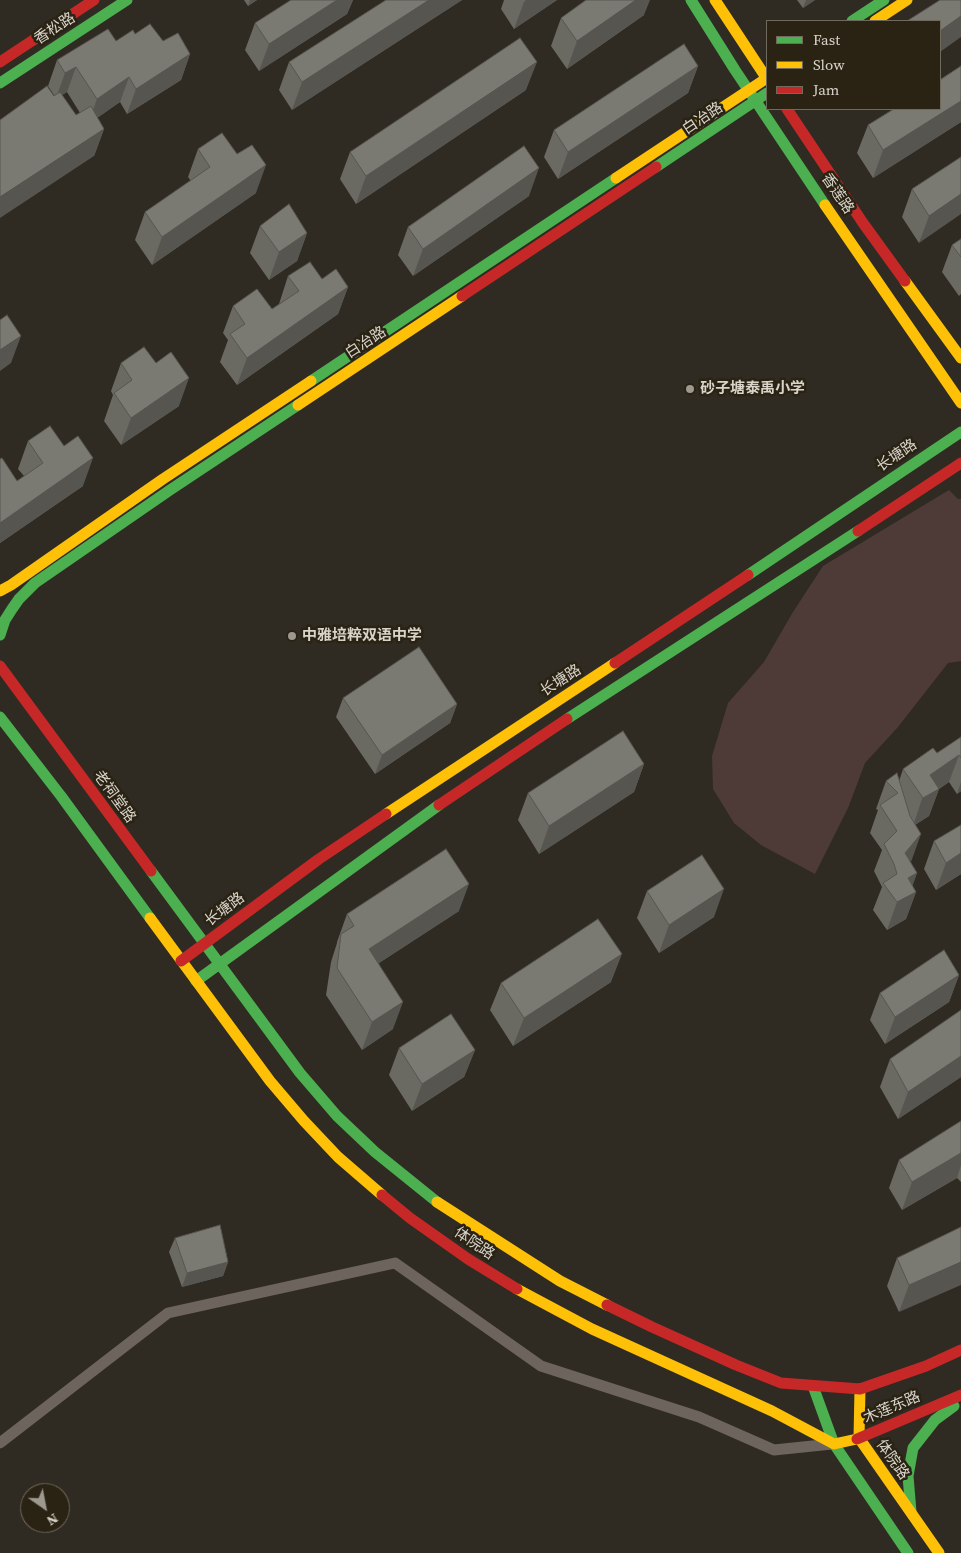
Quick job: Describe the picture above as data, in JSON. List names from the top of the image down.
{
  "streets": {
    "main road": [
      "香松路",
      "白冶路",
      "香莲路",
      "长塘路",
      "老祠堂路",
      "体院路",
      "木莲东路"
    ]
  },
  "crossings": [
    ["白冶路", "香莲路"],
    ["长塘路", "老祠堂路"],
    ["长塘路", "体院路"],
    ["老祠堂路", "体院路"],
    ["体院路", "木莲东路"]
  ],
  "places": ["砂子塘泰禹小学", "中雅培粹双语中学"],
  "legend": ["Fast", "Slow", "Jam"],
  "north": "bottom right"
}
